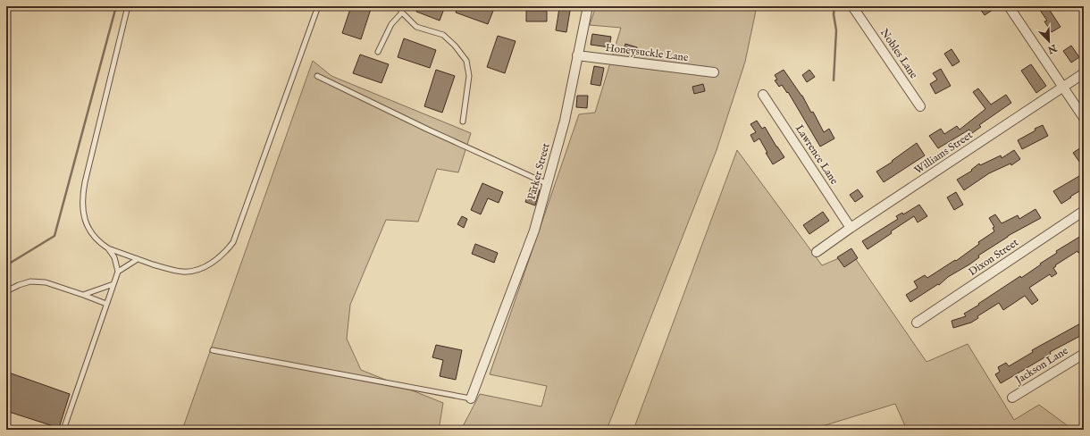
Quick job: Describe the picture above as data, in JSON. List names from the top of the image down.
{
  "streets": {
    "street": [
      "Honeysuckle Lane",
      "Nobles Lane",
      "Williams Street",
      "Lawrence Lane",
      "Parker Street",
      "Dixon Street",
      "Jackson Lane"
    ]
  },
  "crossings": [
    ["Honeysuckle Lane", "Parker Street"],
    ["Williams Street", "Lawrence Lane"]
  ],
  "north": "bottom right"
}
